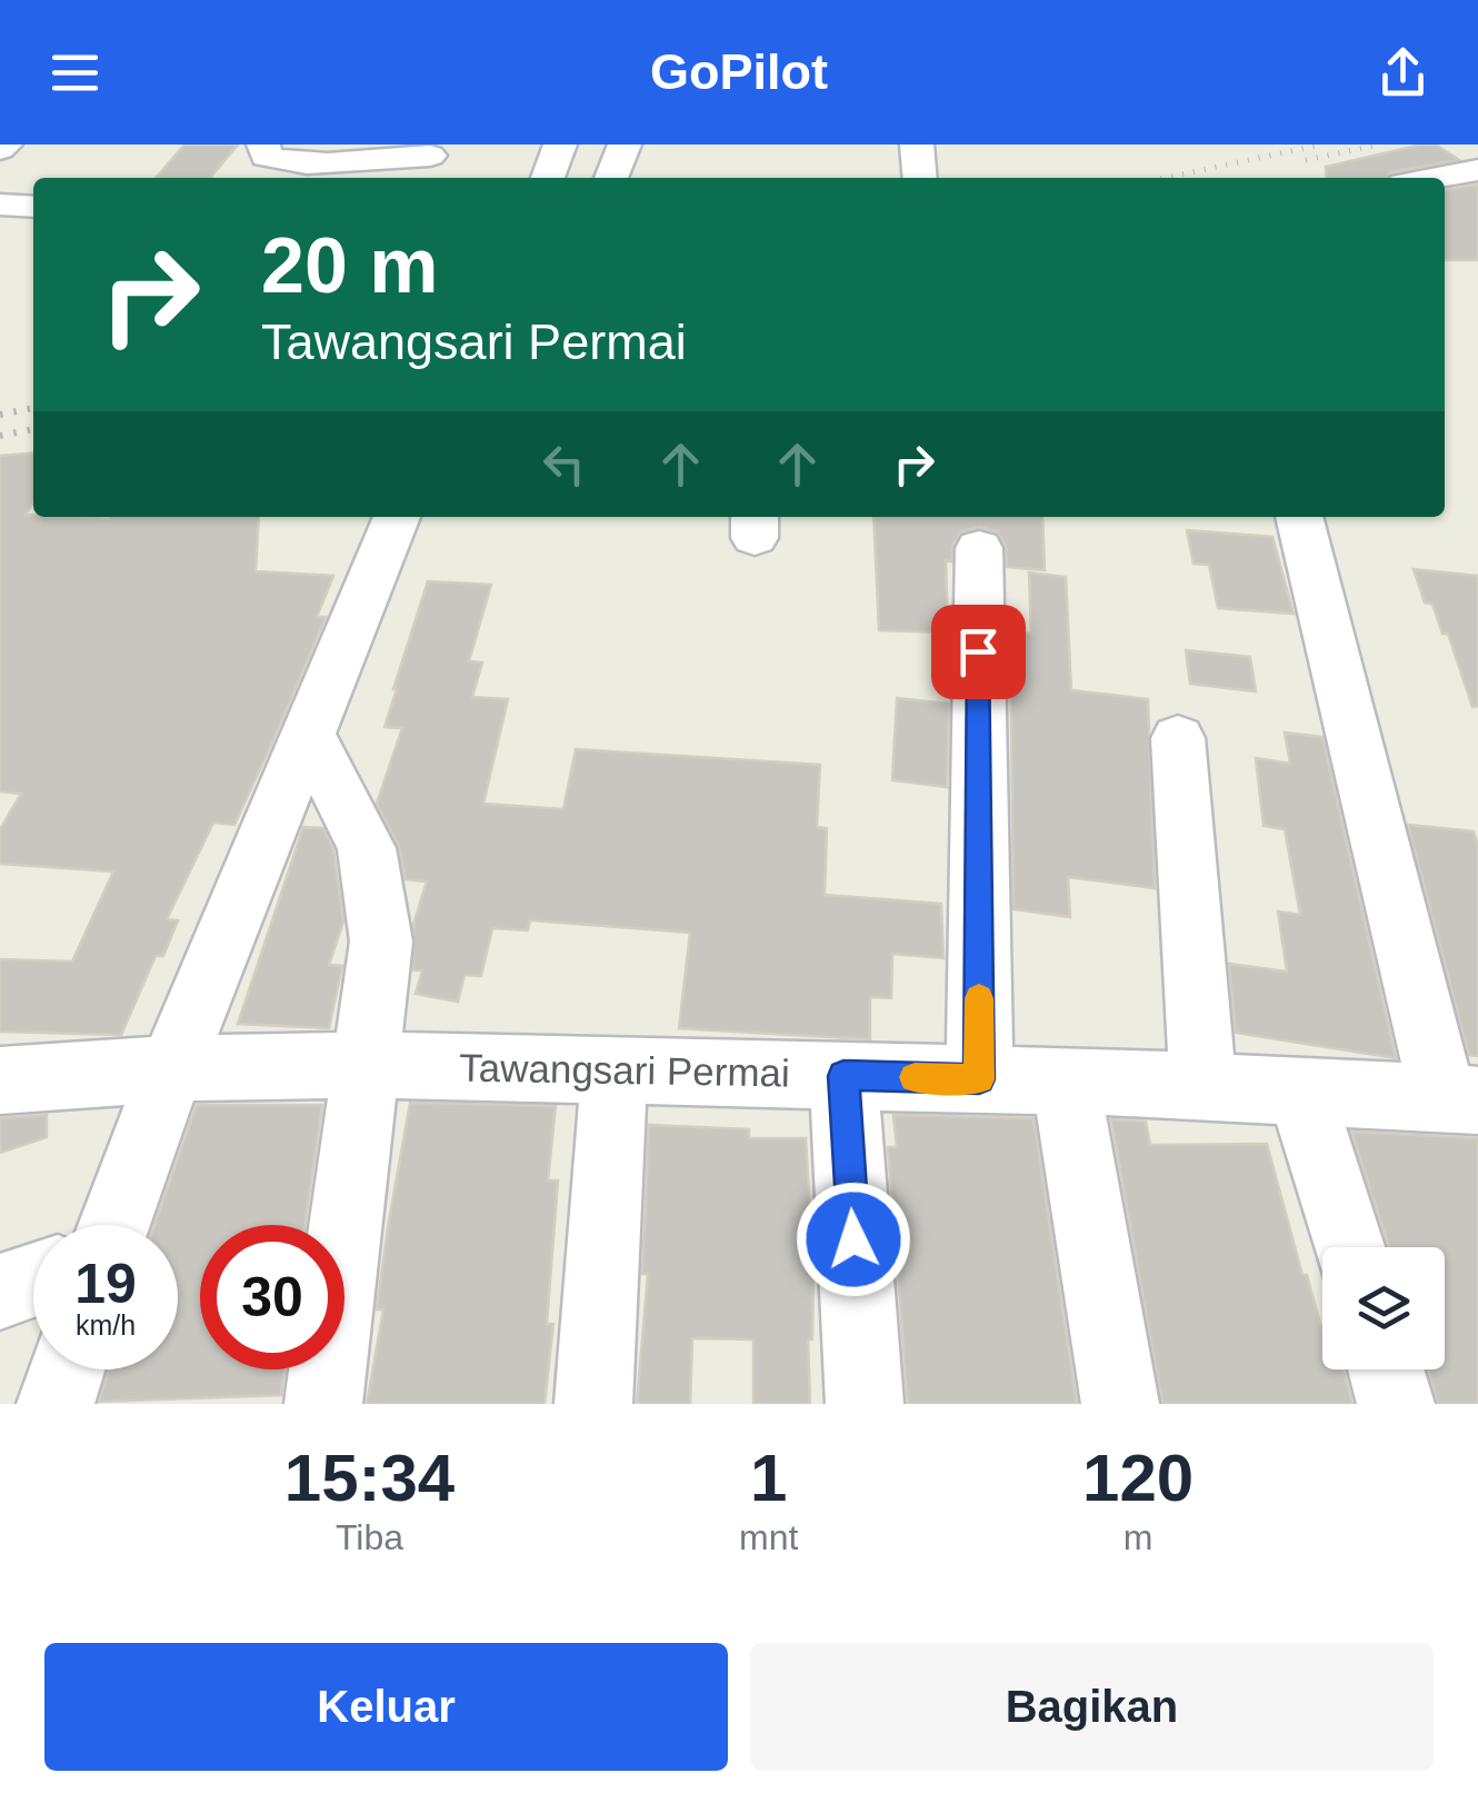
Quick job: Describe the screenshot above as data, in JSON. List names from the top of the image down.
{
  "streets": {
    "street": ["Tawangsari Permai"]
  },
  "page": {
    "header": "GoPilot",
    "turn": ["20 m", "Tawangsari Permai"],
    "speed": "19 km/h",
    "limit": "30",
    "eta": [
      "15:34",
      "Tiba",
      "1",
      "mnt",
      "120",
      "m"
    ],
    "buttons": ["Keluar", "Bagikan"]
  }
}
